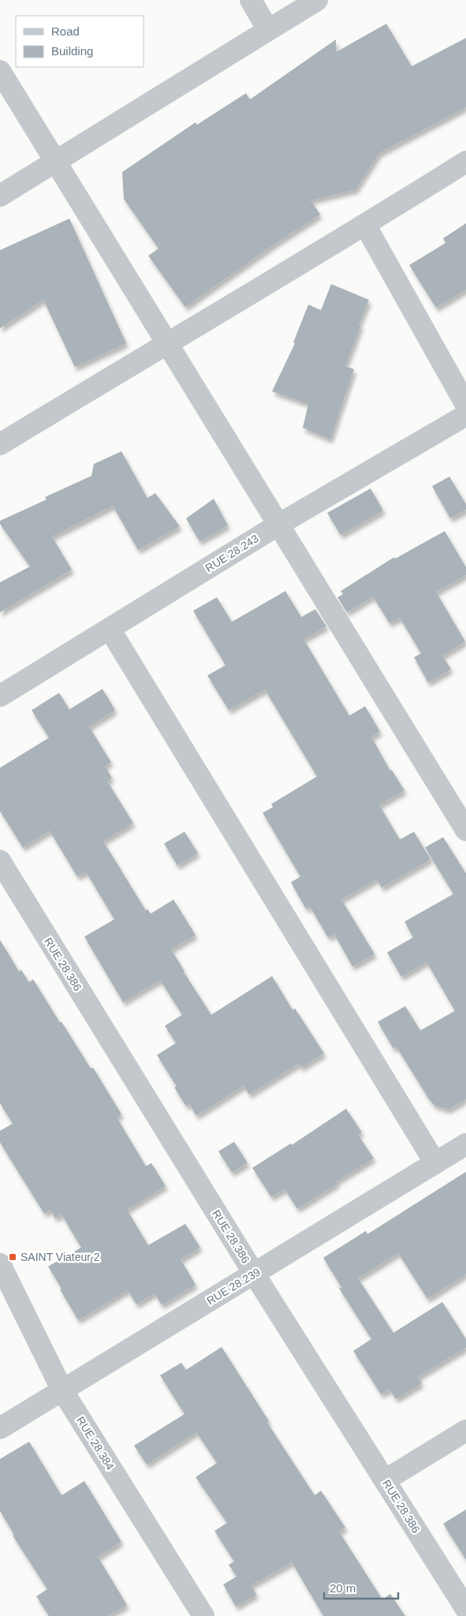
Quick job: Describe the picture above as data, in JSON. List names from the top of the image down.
{
  "streets": {
    "street": [
      "RUE 28.243",
      "RUE 28.386",
      "RUE 28.239",
      "RUE 28.384"
    ]
  },
  "crossings": [
    ["RUE 28.386", "RUE 28.239"],
    ["RUE 28.239", "RUE 28.384"]
  ],
  "places": {
    "transit": ["SAINT Viateur 2"]
  },
  "legend": ["Road", "Building"],
  "scale_bar": "20 m"
}
